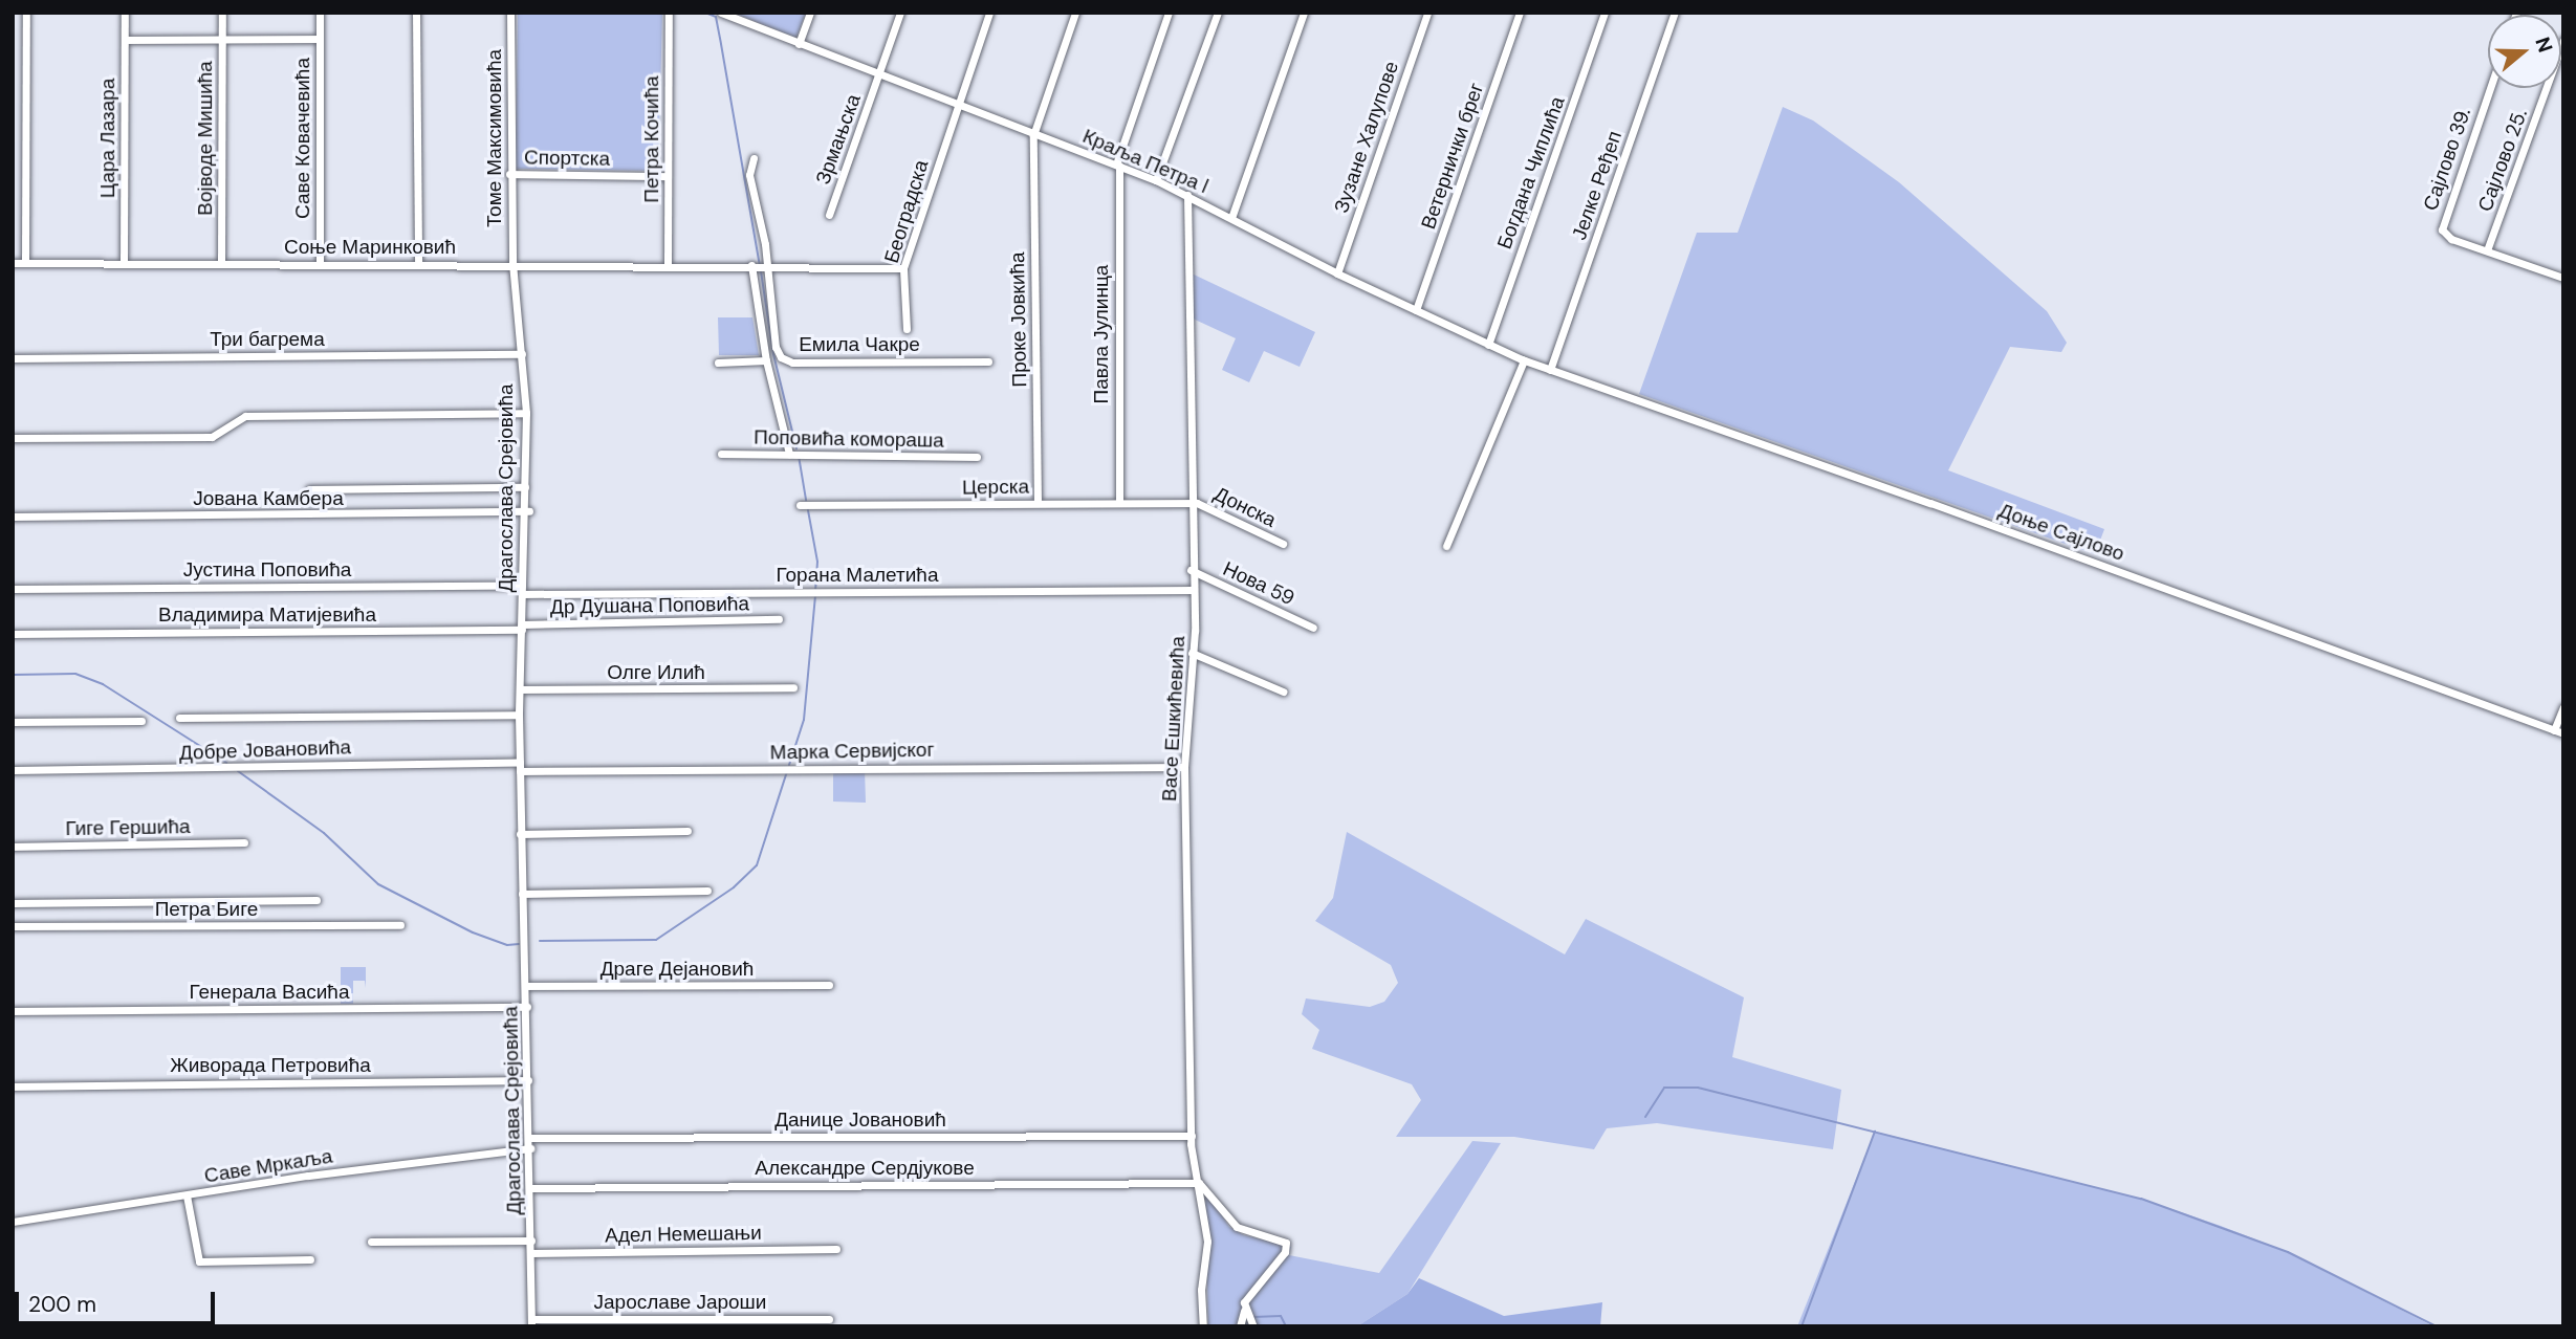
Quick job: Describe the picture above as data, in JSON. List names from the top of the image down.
{
  "streets": {
    "street": [
      "Зузане Халупове",
      "Цара Лазара",
      "Војводе Мишића",
      "Саве Ковачевића",
      "Томе Максимовића",
      "Петра Кочића",
      "Зрмањска",
      "Ветернички брег",
      "Спортска",
      "Сајлово 39.",
      "Сајлово 25.",
      "Краља Петра I",
      "Богдана Чиплића",
      "Јелке Ређеп",
      "Београдска",
      "Соње Маринковић",
      "Проке Јовкића",
      "Павла Јулинца",
      "Три багрема",
      "Емила Чакре",
      "Поповића комораша",
      "Церска",
      "Драгослава Срејовића",
      "Јована Камбера",
      "Донска",
      "Доње Сајлово",
      "Јустина Поповића",
      "Горана Малетића",
      "Нова 59",
      "Др Душана Поповића",
      "Владимира Матијевића",
      "Олге Илић",
      "Васе Ешкићевића",
      "Добре Јовановића",
      "Марка Сервијског",
      "Гиге Гершића",
      "Петра Биге",
      "Драге Дејановић",
      "Генерала Васића",
      "Живорада Петровића",
      "Данице Јовановић",
      "Саве Мркаља",
      "Александре Сердјукове",
      "Адел Немешањи",
      "Јарославе Јароши"
    ]
  },
  "crossings": [
    ["Зузане Халупове", "Краља Петра I"],
    ["Цара Лазара", "Соње Маринковић"],
    ["Војводе Мишића", "Соње Маринковић"],
    ["Саве Ковачевића", "Соње Маринковић"],
    ["Томе Максимовића", "Спортска"],
    ["Томе Максимовића", "Соње Маринковић"],
    ["Томе Максимовића", "Драгослава Срејовића"],
    ["Петра Кочића", "Спортска"],
    ["Петра Кочића", "Соње Маринковић"],
    ["Зрмањска", "Краља Петра I"],
    ["Ветернички брег", "Краља Петра I"],
    ["Сајлово 39.", "Сајлово 25."],
    ["Краља Петра I", "Богдана Чиплића"],
    ["Краља Петра I", "Јелке Ређеп"],
    ["Краља Петра I", "Београдска"],
    ["Краља Петра I", "Проке Јовкића"],
    ["Краља Петра I", "Павла Јулинца"],
    ["Краља Петра I", "Доње Сајлово"],
    ["Краља Петра I", "Васе Ешкићевића"],
    ["Јелке Ређеп", "Доње Сајлово"],
    ["Београдска", "Соње Маринковић"],
    ["Соње Маринковић", "Емила Чакре"],
    ["Соње Маринковић", "Драгослава Срејовића"],
    ["Проке Јовкића", "Церска"],
    ["Павла Јулинца", "Церска"],
    ["Три багрема", "Драгослава Срејовића"],
    ["Церска", "Донска"],
    ["Церска", "Васе Ешкићевића"],
    ["Драгослава Срејовића", "Јована Камбера"],
    ["Драгослава Срејовића", "Јустина Поповића"],
    ["Драгослава Срејовића", "Горана Малетића"],
    ["Драгослава Срејовића", "Др Душана Поповића"],
    ["Драгослава Срејовића", "Владимира Матијевића"],
    ["Драгослава Срејовића", "Олге Илић"],
    ["Драгослава Срејовића", "Добре Јовановића"],
    ["Драгослава Срејовића", "Марка Сервијског"],
    ["Драгослава Срејовића", "Драге Дејановић"],
    ["Драгослава Срејовића", "Генерала Васића"],
    ["Драгослава Срејовића", "Живорада Петровића"],
    ["Драгослава Срејовића", "Данице Јовановић"],
    ["Драгослава Срејовића", "Саве Мркаља"],
    ["Драгослава Срејовића", "Александре Сердјукове"],
    ["Драгослава Срејовића", "Адел Немешањи"],
    ["Драгослава Срејовића", "Јарославе Јароши"],
    ["Донска", "Васе Ешкићевића"],
    ["Јустина Поповића", "Горана Малетића"],
    ["Горана Малетића", "Васе Ешкићевића"],
    ["Нова 59", "Васе Ешкићевића"],
    ["Др Душана Поповића", "Владимира Матијевића"],
    ["Васе Ешкићевића", "Марка Сервијског"],
    ["Васе Ешкићевића", "Данице Јовановић"],
    ["Васе Ешкићевића", "Александре Сердјукове"],
    ["Добре Јовановића", "Марка Сервијског"]
  ],
  "scale_bar": "200 m",
  "north": "right"
}
